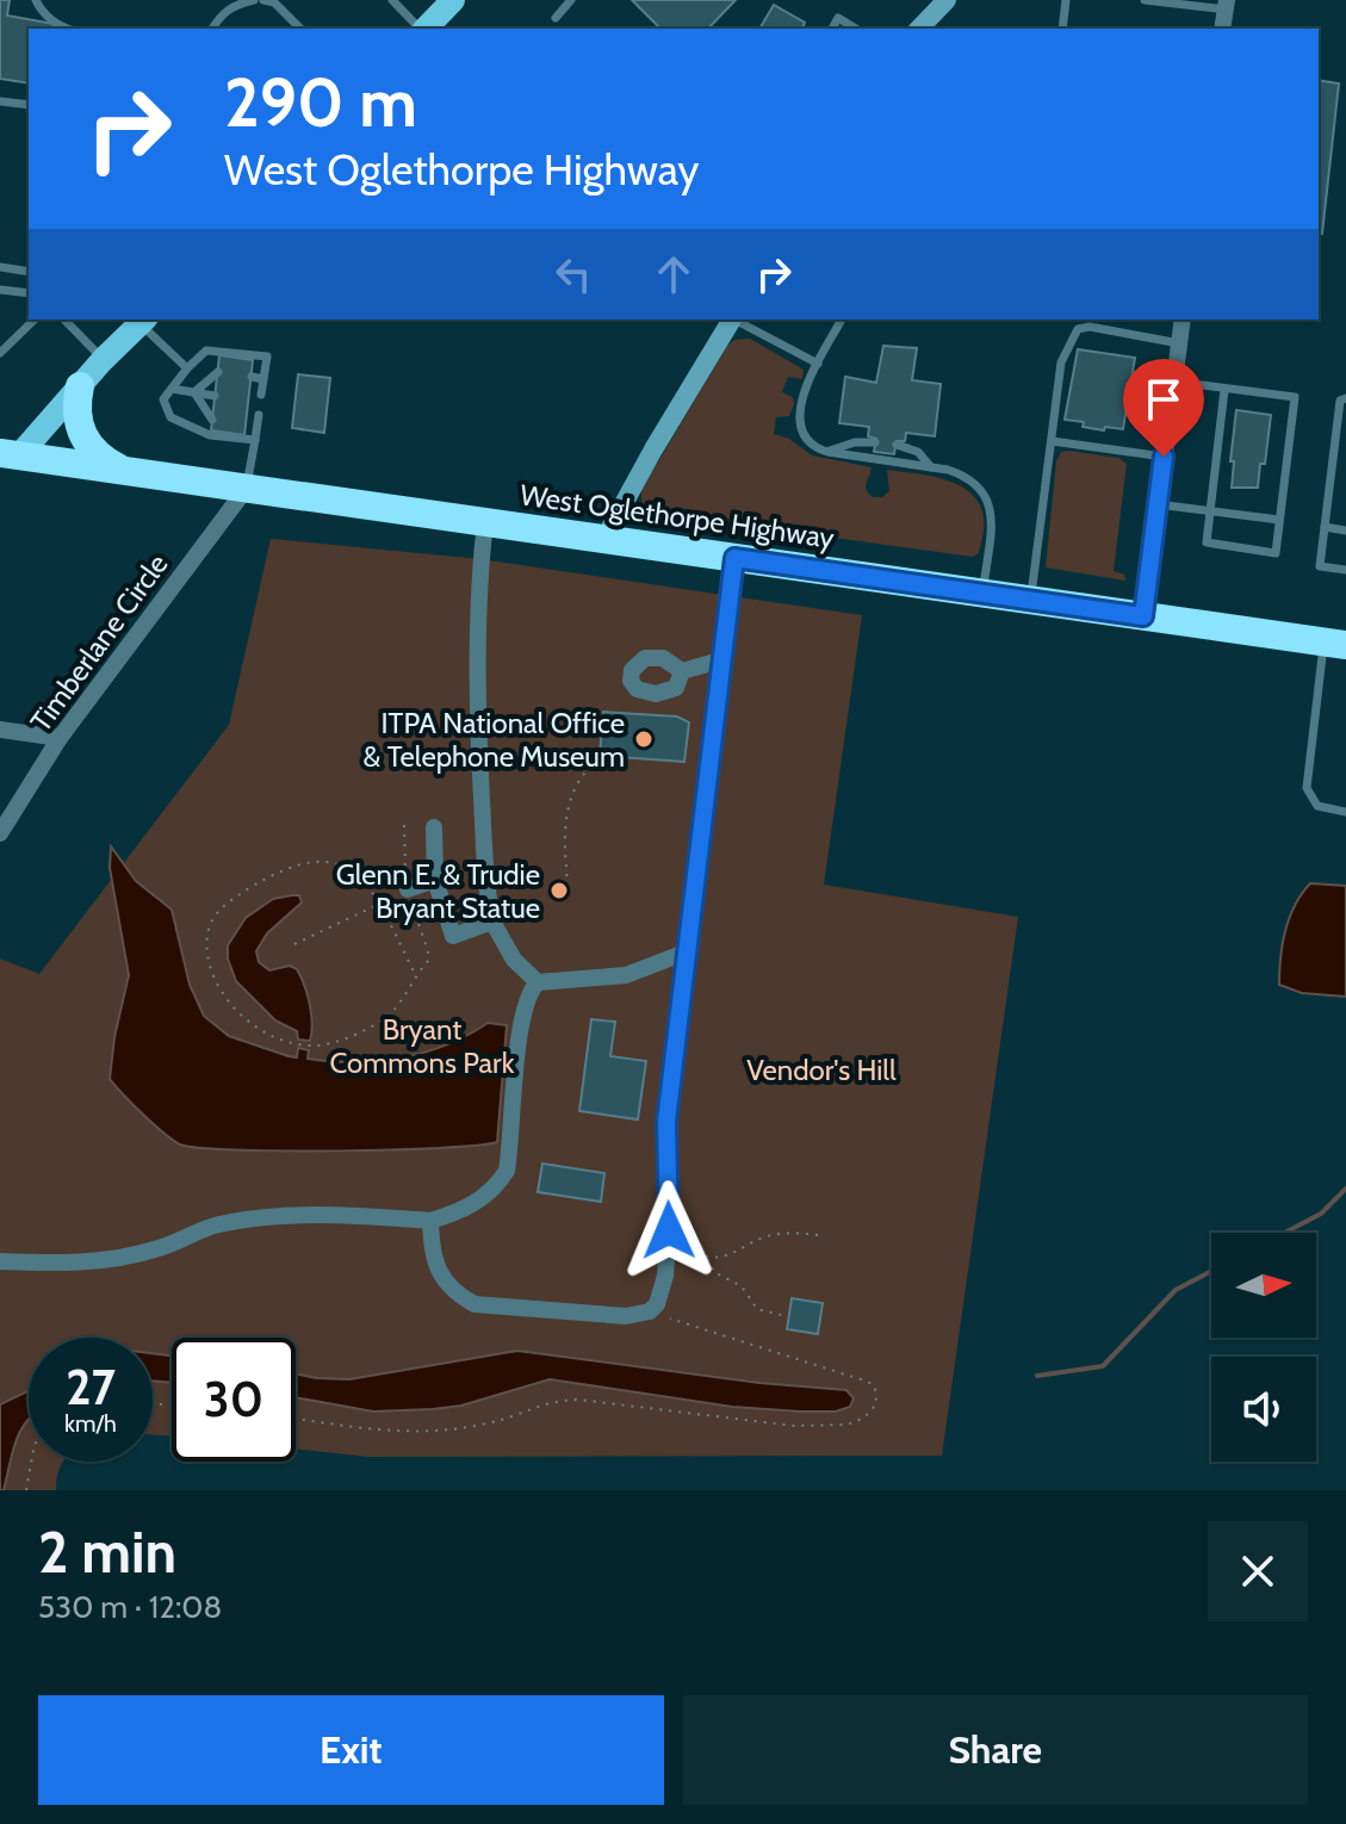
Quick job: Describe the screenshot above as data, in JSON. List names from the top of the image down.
{
  "streets": {
    "highway": ["West Oglethorpe Highway"],
    "street": ["Timberlane Circle"]
  },
  "crossings": [
    ["West Oglethorpe Highway", "Timberlane Circle"]
  ],
  "parks": ["Bryant Commons Park", "Vendor's Hill"],
  "places": ["ITPA National Office & Telephone Museum", "Glenn E. & Trudie Bryant Statue"],
  "north": "right",
  "page": {
    "turn": ["290 m", "West Oglethorpe Highway"],
    "speed": "27 km/h",
    "limit": "30",
    "heading": ["2 min", "530 m · 12:08"],
    "buttons": ["Exit", "Share"]
  }
}
